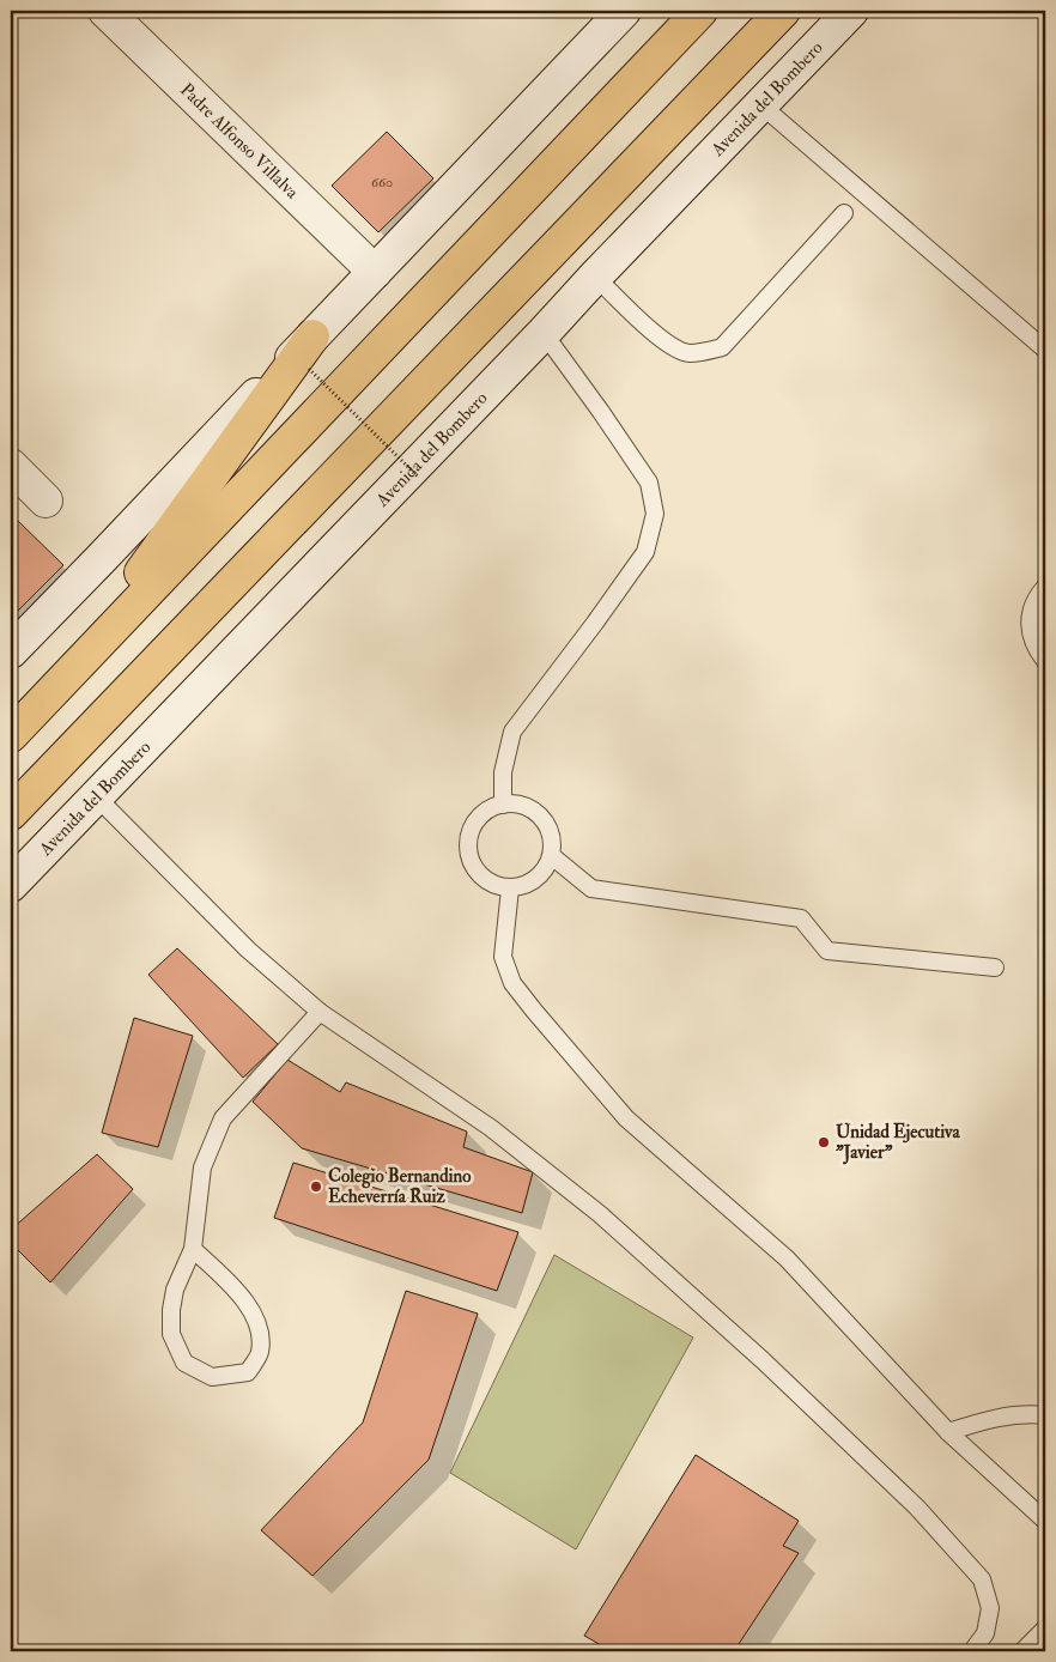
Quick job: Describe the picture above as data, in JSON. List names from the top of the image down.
{
  "streets": {
    "main road": ["Avenida del Bombero", "Padre Alfonso Villalva"]
  },
  "places": ["Unidad Ejecutiva \"Javier\"", "Colegio Bernandino Echeverría Ruiz"],
  "house_numbers": ["660"]
}
